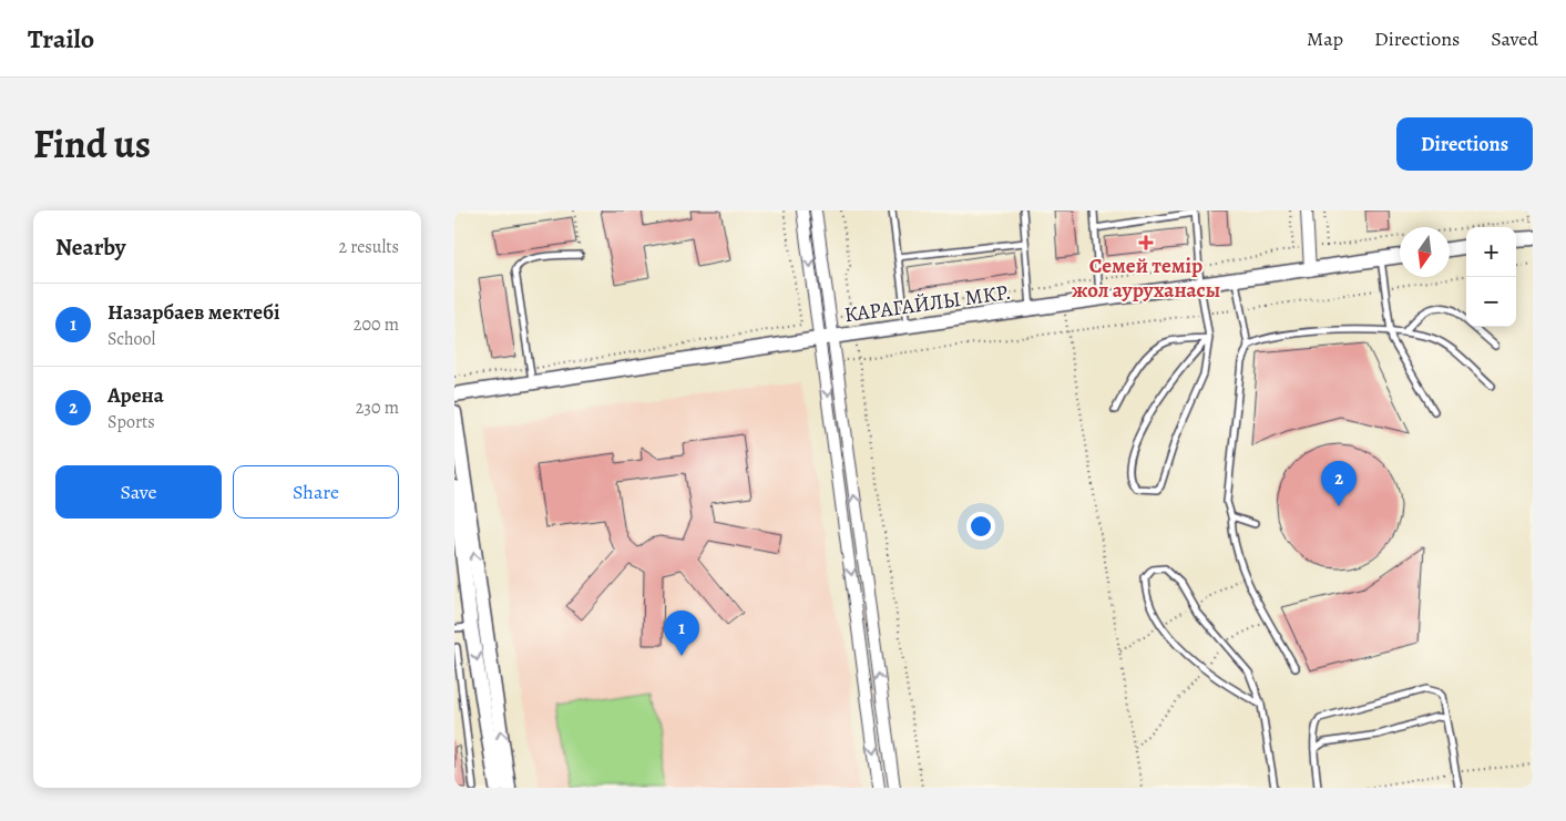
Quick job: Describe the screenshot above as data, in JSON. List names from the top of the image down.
{
  "streets": {
    "street": ["КАРАГАЙЛЫ МКР."]
  },
  "places": {
    "health": ["Семей темір жол ауруханасы"]
  },
  "north": "bottom",
  "page": {
    "header": "Trailo",
    "nav": ["Map", "Directions", "Saved"],
    "title": "Find us",
    "buttons": [
      "Directions",
      ["Save", "Share"]
    ],
    "heading": ["Nearby", "2 results"],
    "map_buttons": ["+", "−"],
    "list": [
      {
        "mark": "1",
        "name": "Назарбаев мектебі",
        "note": "School",
        "value": "200 m"
      },
      {
        "mark": "2",
        "name": "Арена",
        "note": "Sports",
        "value": "230 m"
      }
    ],
    "pins": ["2", "1"]
  }
}
